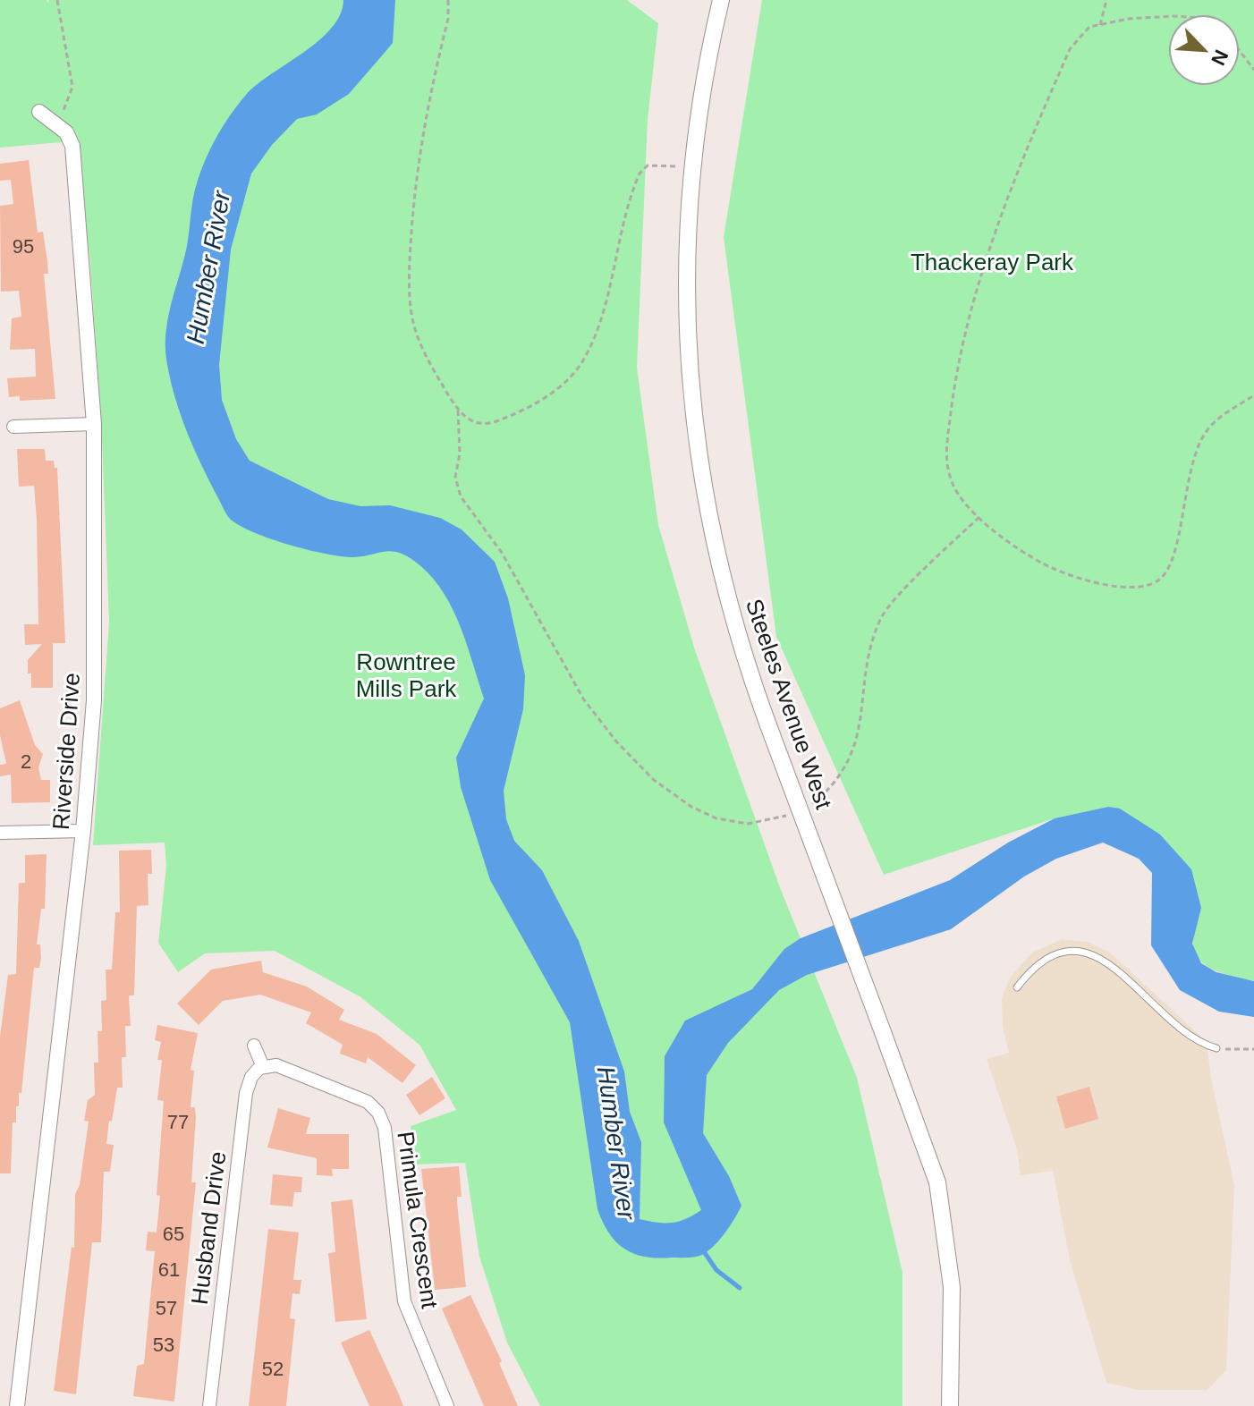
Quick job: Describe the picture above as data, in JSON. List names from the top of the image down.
{
  "streets": {
    "main road": ["Steeles Avenue West"],
    "street": ["Riverside Drive", "Primula Crescent", "Husband Drive"]
  },
  "crossings": [
    ["Primula Crescent", "Husband Drive"]
  ],
  "water": ["Humber River"],
  "parks": ["Thackeray Park", "Rowntree Mills Park"],
  "house_numbers": [
    "95",
    "2",
    "77",
    "65",
    "61",
    "57",
    "53",
    "52"
  ],
  "north": "bottom right"
}
